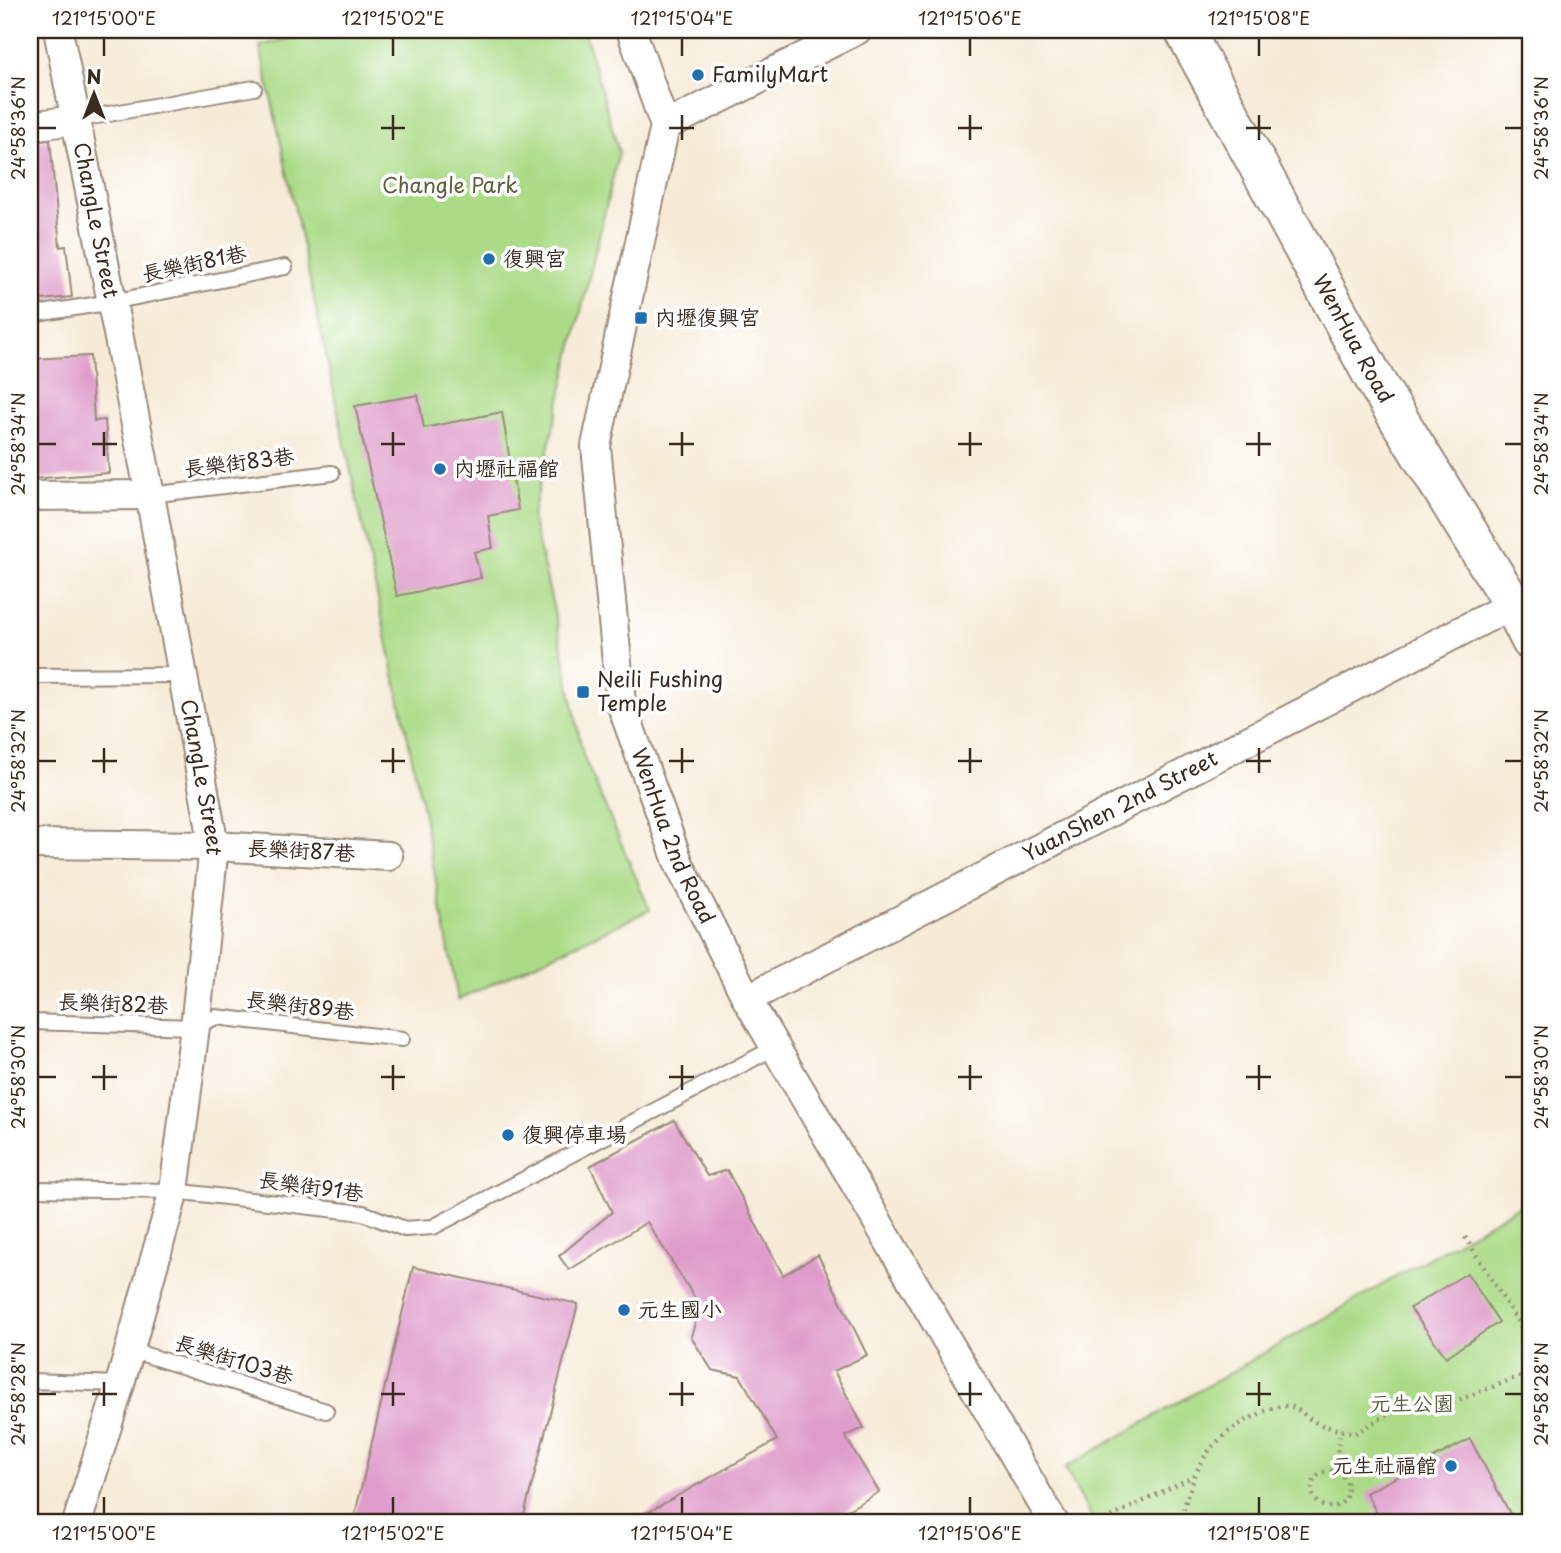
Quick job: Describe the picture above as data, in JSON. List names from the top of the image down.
{
  "streets": {
    "street": [
      "ChangLe Street",
      "WenHua Road",
      "YuanShen 2nd Street",
      "WenHua 2nd Road",
      "長樂街87巷"
    ],
    "lane": [
      "長樂街81巷",
      "長樂街83巷",
      "長樂街82巷",
      "長樂街89巷",
      "長樂街91巷",
      "長樂街103巷"
    ]
  },
  "crossings": [
    ["ChangLe Street", "長樂街81巷"],
    ["ChangLe Street", "長樂街83巷"],
    ["ChangLe Street", "長樂街87巷"],
    ["ChangLe Street", "長樂街82巷"],
    ["ChangLe Street", "長樂街89巷"],
    ["ChangLe Street", "長樂街91巷"],
    ["ChangLe Street", "長樂街103巷"],
    ["WenHua Road", "YuanShen 2nd Street"],
    ["YuanShen 2nd Street", "WenHua 2nd Road"],
    ["WenHua 2nd Road", "長樂街91巷"],
    ["長樂街82巷", "長樂街89巷"]
  ],
  "parks": ["Changle Park", "元生公園"],
  "places": {
    "other": [
      "FamilyMart",
      "復興宮",
      "內壢社福館",
      "復興停車場",
      "元生國小",
      "元生社福館"
    ],
    "transit": ["內壢復興宮", "Neili Fushing Temple"]
  },
  "north": "top",
  "coordinates": [
    "121°15'00\"E",
    "121°15'02\"E",
    "121°15'04\"E",
    "121°15'06\"E",
    "121°15'08\"E",
    "24°58'36\"N",
    "24°58'34\"N",
    "24°58'32\"N",
    "24°58'30\"N",
    "24°58'28\"N"
  ]
}
